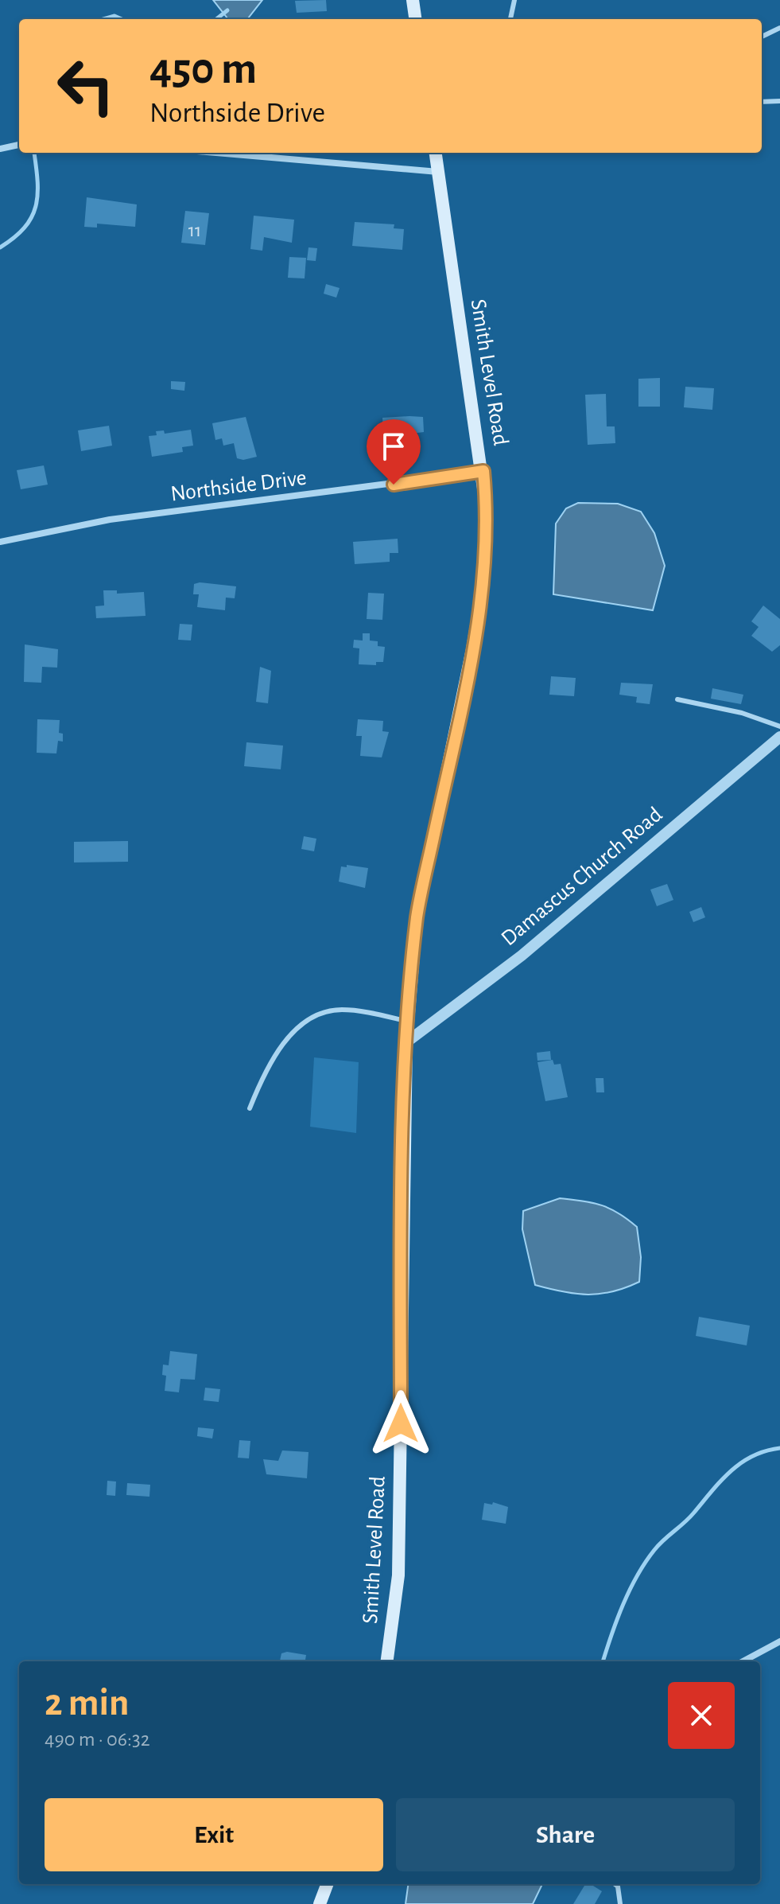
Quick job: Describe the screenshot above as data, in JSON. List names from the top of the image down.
{
  "streets": {
    "main road": ["Smith Level Road"],
    "street": ["Northside Drive", "Damascus Church Road"]
  },
  "crossings": [
    ["Smith Level Road", "Northside Drive"],
    ["Smith Level Road", "Damascus Church Road"]
  ],
  "house_numbers": ["11"],
  "page": {
    "turn": ["450 m", "Northside Drive"],
    "heading": ["2 min", "490 m · 06:32"],
    "buttons": ["Exit", "Share"]
  }
}
